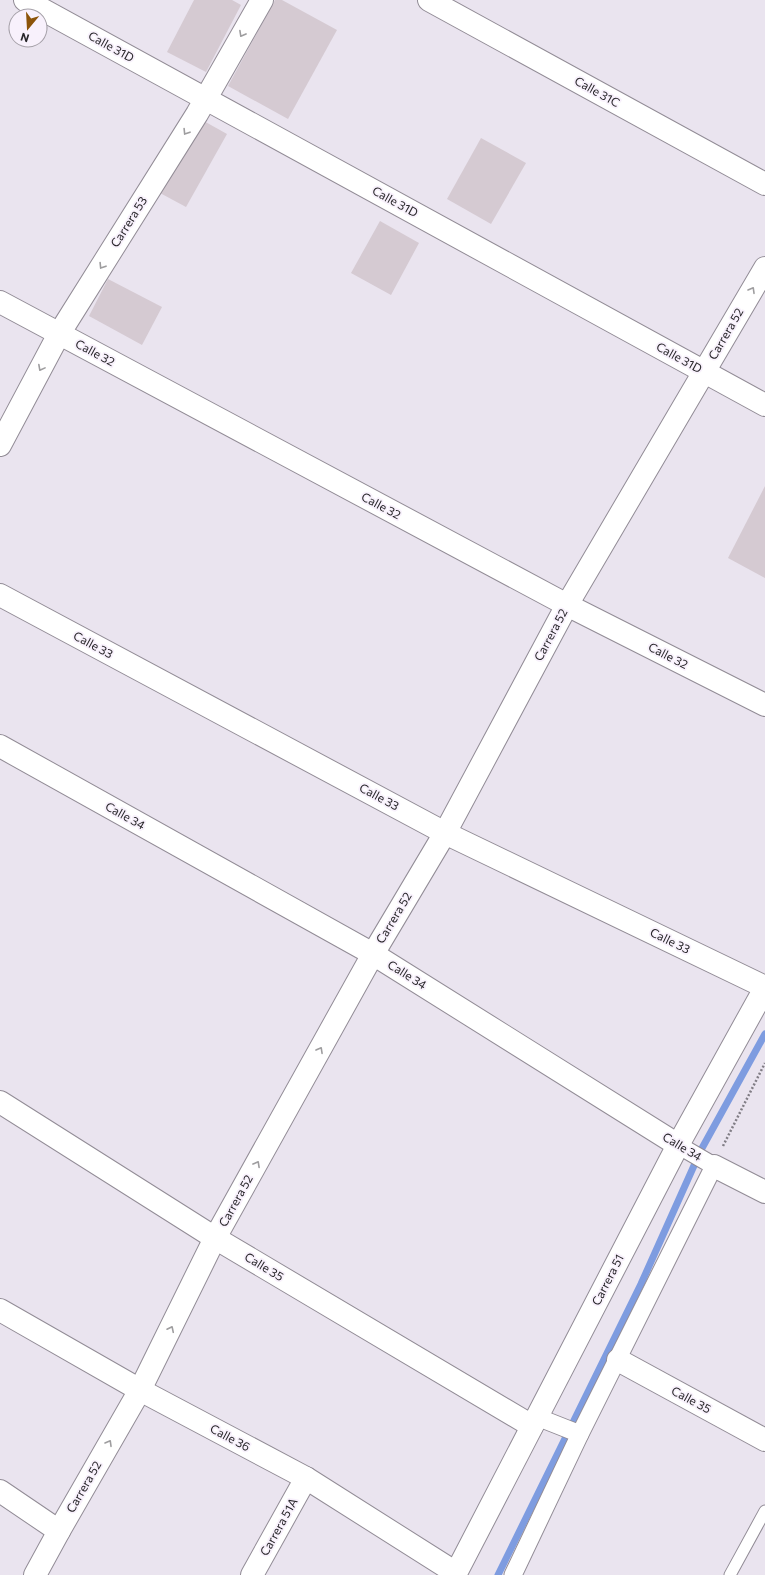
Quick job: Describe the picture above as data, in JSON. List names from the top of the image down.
{
  "streets": {
    "street": [
      "Calle 31D",
      "Calle 31C",
      "Carrera 53",
      "Carrera 52",
      "Calle 32",
      "Calle 33",
      "Calle 34",
      "Calle 35",
      "Carrera 51",
      "Calle 36",
      "Carrera 51A"
    ]
  },
  "crossings": [
    ["Calle 31D", "Carrera 53"],
    ["Calle 31D", "Carrera 52"],
    ["Carrera 53", "Calle 32"],
    ["Carrera 52", "Calle 32"],
    ["Carrera 52", "Calle 33"],
    ["Carrera 52", "Calle 34"],
    ["Carrera 52", "Calle 35"],
    ["Carrera 52", "Calle 36"],
    ["Calle 33", "Carrera 51"],
    ["Calle 34", "Carrera 51"],
    ["Calle 35", "Carrera 51"],
    ["Carrera 51", "Calle 36"],
    ["Calle 36", "Carrera 51A"]
  ],
  "one_way": ["Carrera 53", "Carrera 52"],
  "north": "bottom"
}
